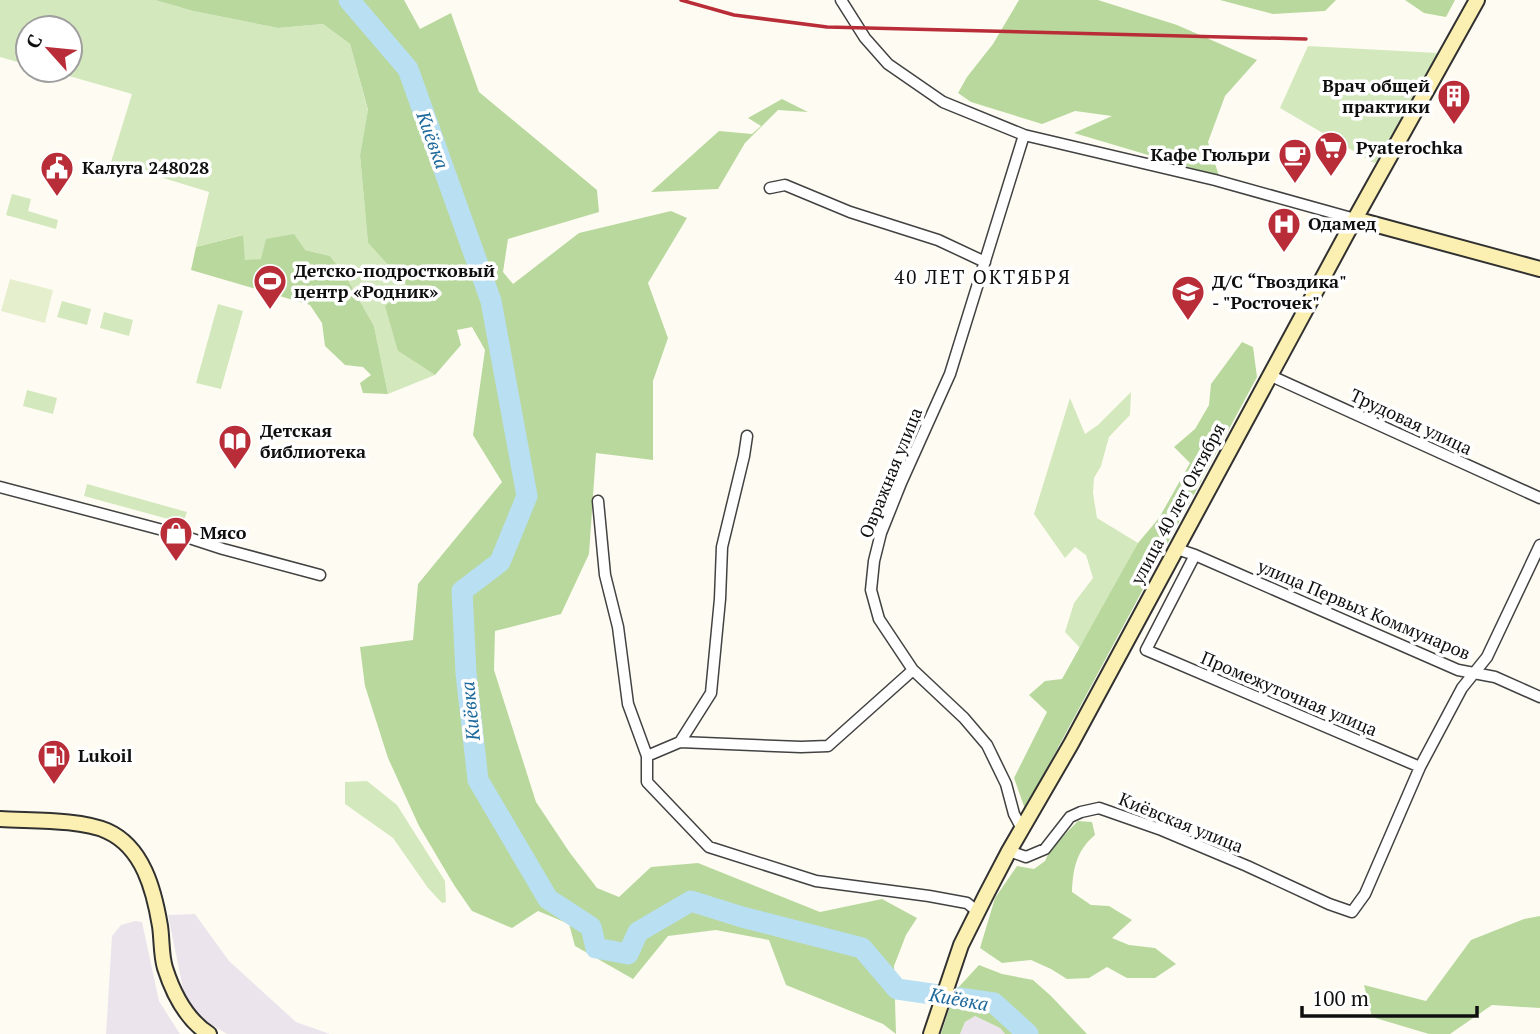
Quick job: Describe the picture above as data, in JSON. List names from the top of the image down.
{
  "streets": {
    "main road": ["улица 40 лет Октября"],
    "street": [
      "Трудовая улица",
      "Овражная улица",
      "улица Первых Коммунаров",
      "Промежуточная улица",
      "Киёвская улица"
    ]
  },
  "crossings": [
    ["Трудовая улица", "улица 40 лет Октября"],
    ["Овражная улица", "улица 40 лет Октября"],
    ["улица 40 лет Октября", "улица Первых Коммунаров"],
    ["улица 40 лет Октября", "Киёвская улица"],
    ["улица Первых Коммунаров", "Промежуточная улица"],
    ["Промежуточная улица", "Киёвская улица"]
  ],
  "districts": ["40 ЛЕТ ОКТЯБРЯ"],
  "water": ["Киёвка"],
  "places": {
    "building": ["Врач общей практики"],
    "supermarket": ["Pyaterochka"],
    "cafe": ["Кафе Гюльри"],
    "public building": ["Калуга 248028"],
    "hospital": ["Одамед"],
    "sports": ["Детско-подростковый центр «Родник»"],
    "school or university": ["Д/С “Гвоздика\" - \"Росточек\""],
    "library": ["Детская библиотека"],
    "shop": ["Мясо"],
    "fuel station": ["Lukoil"]
  },
  "scale_bar": "100 m",
  "north": "top left"
}
